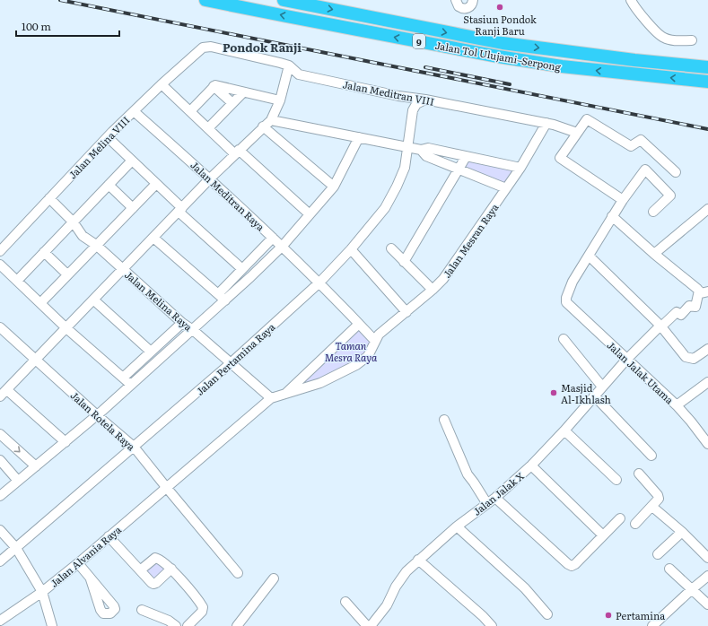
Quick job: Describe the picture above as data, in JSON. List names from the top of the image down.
{
  "streets": {
    "highway": ["9", "Jalan Tol Ulujami–Serpong"],
    "street": [
      "Jalan Meditran VIII",
      "Jalan Melina VIII",
      "Jalan Meditran Raya",
      "Jalan Mesran Raya",
      "Jalan Melina Raya",
      "Jalan Pertamina Raya",
      "Jalan Jalak Utama",
      "Jalan Rotela Raya",
      "Jalan Jalak X",
      "Jalan Alvania Raya"
    ]
  },
  "crossings": [
    ["Jalan Meditran VIII", "Jalan Melina VIII"],
    ["Jalan Meditran VIII", "Jalan Mesran Raya"],
    ["Jalan Melina VIII", "Jalan Meditran Raya"],
    ["Jalan Melina VIII", "Jalan Melina Raya"],
    ["Jalan Meditran Raya", "Jalan Pertamina Raya"],
    ["Jalan Mesran Raya", "Jalan Melina Raya"],
    ["Jalan Mesran Raya", "Jalan Alvania Raya"],
    ["Jalan Melina Raya", "Jalan Pertamina Raya"],
    ["Jalan Melina Raya", "Jalan Alvania Raya"],
    ["Jalan Pertamina Raya", "Jalan Rotela Raya"],
    ["Jalan Jalak Utama", "Jalan Jalak X"],
    ["Jalan Rotela Raya", "Jalan Alvania Raya"]
  ],
  "districts": ["Pondok Ranji"],
  "parks": ["Taman Mesra Raya"],
  "places": ["Stasiun Pondok Ranji Baru", "Masjid Al-Ikhlash", "Pertamina"],
  "scale_bar": "100 m"
}
